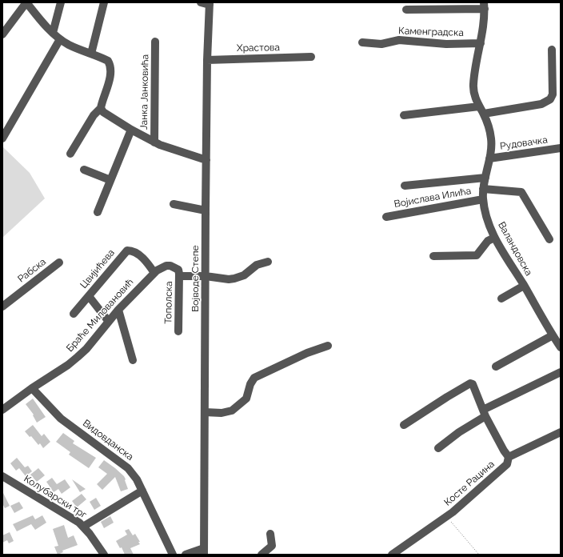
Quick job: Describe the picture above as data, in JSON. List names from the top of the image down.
{
  "streets": {
    "street": [
      "Каменградска",
      "Храстова",
      "Јанка Јанковића",
      "Рудовачка",
      "Војислава Илића",
      "Валандовска",
      "Цвијићева",
      "Рабска",
      "Војводе Степе",
      "Тополска",
      "Браће Миловановић",
      "Видовданска",
      "Косте Рацина",
      "Колубарски трг"
    ]
  },
  "crossings": [
    ["Каменградска", "Валандовска"],
    ["Храстова", "Војводе Степе"],
    ["Рудовачка", "Валандовска"],
    ["Војислава Илића", "Валандовска"],
    ["Цвијићева", "Браће Миловановић"],
    ["Тополска", "Браће Миловановић"],
    ["Браће Миловановић", "Видовданска"]
  ]
}
